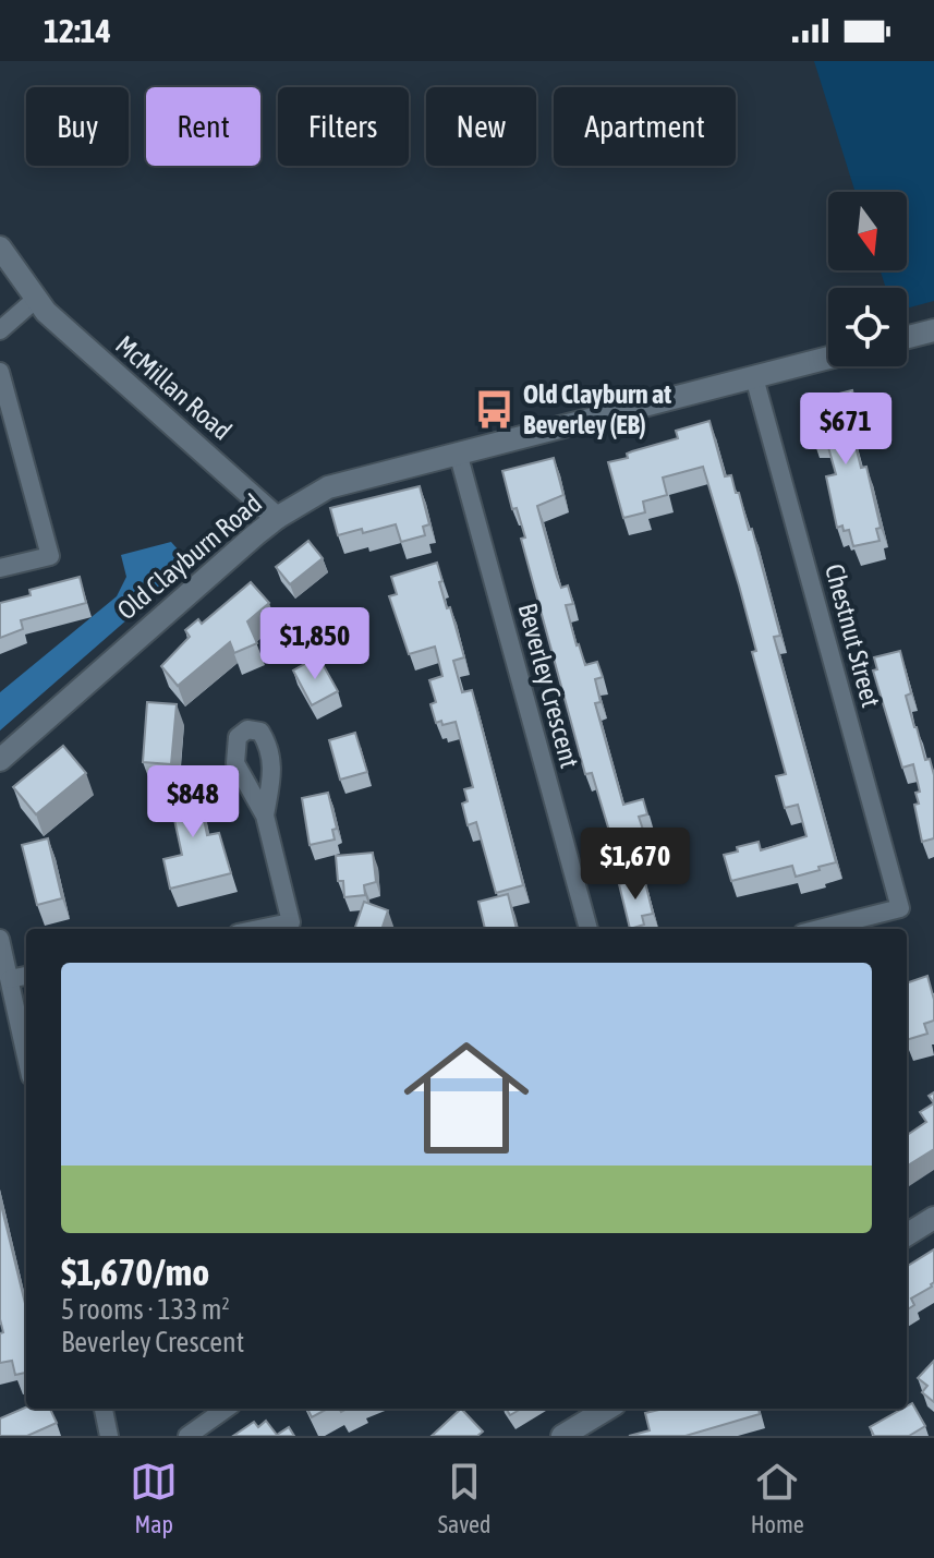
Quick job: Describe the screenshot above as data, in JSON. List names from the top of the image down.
{
  "streets": {
    "main road": ["McMillan Road", "Old Clayburn Road"],
    "street": ["Chestnut Street", "Beverley Crescent"]
  },
  "crossings": [
    ["McMillan Road", "Old Clayburn Road"],
    ["Old Clayburn Road", "Chestnut Street"],
    ["Old Clayburn Road", "Beverley Crescent"]
  ],
  "places": {
    "bus stop": ["Old Clayburn at Beverley (EB)"]
  },
  "north": "bottom",
  "page": {
    "status": "12:14",
    "chip": [
      "Buy",
      "Rent",
      "Filters",
      "New",
      "Apartment"
    ],
    "price": [
      "$671",
      "$1,850",
      "$848",
      "$1,670"
    ],
    "list": [
      {
        "name": "$1,670/mo",
        "note": "5 rooms · 133 m² · Beverley Crescent"
      }
    ],
    "tabs": ["Map", "Saved", "Home"]
  }
}
